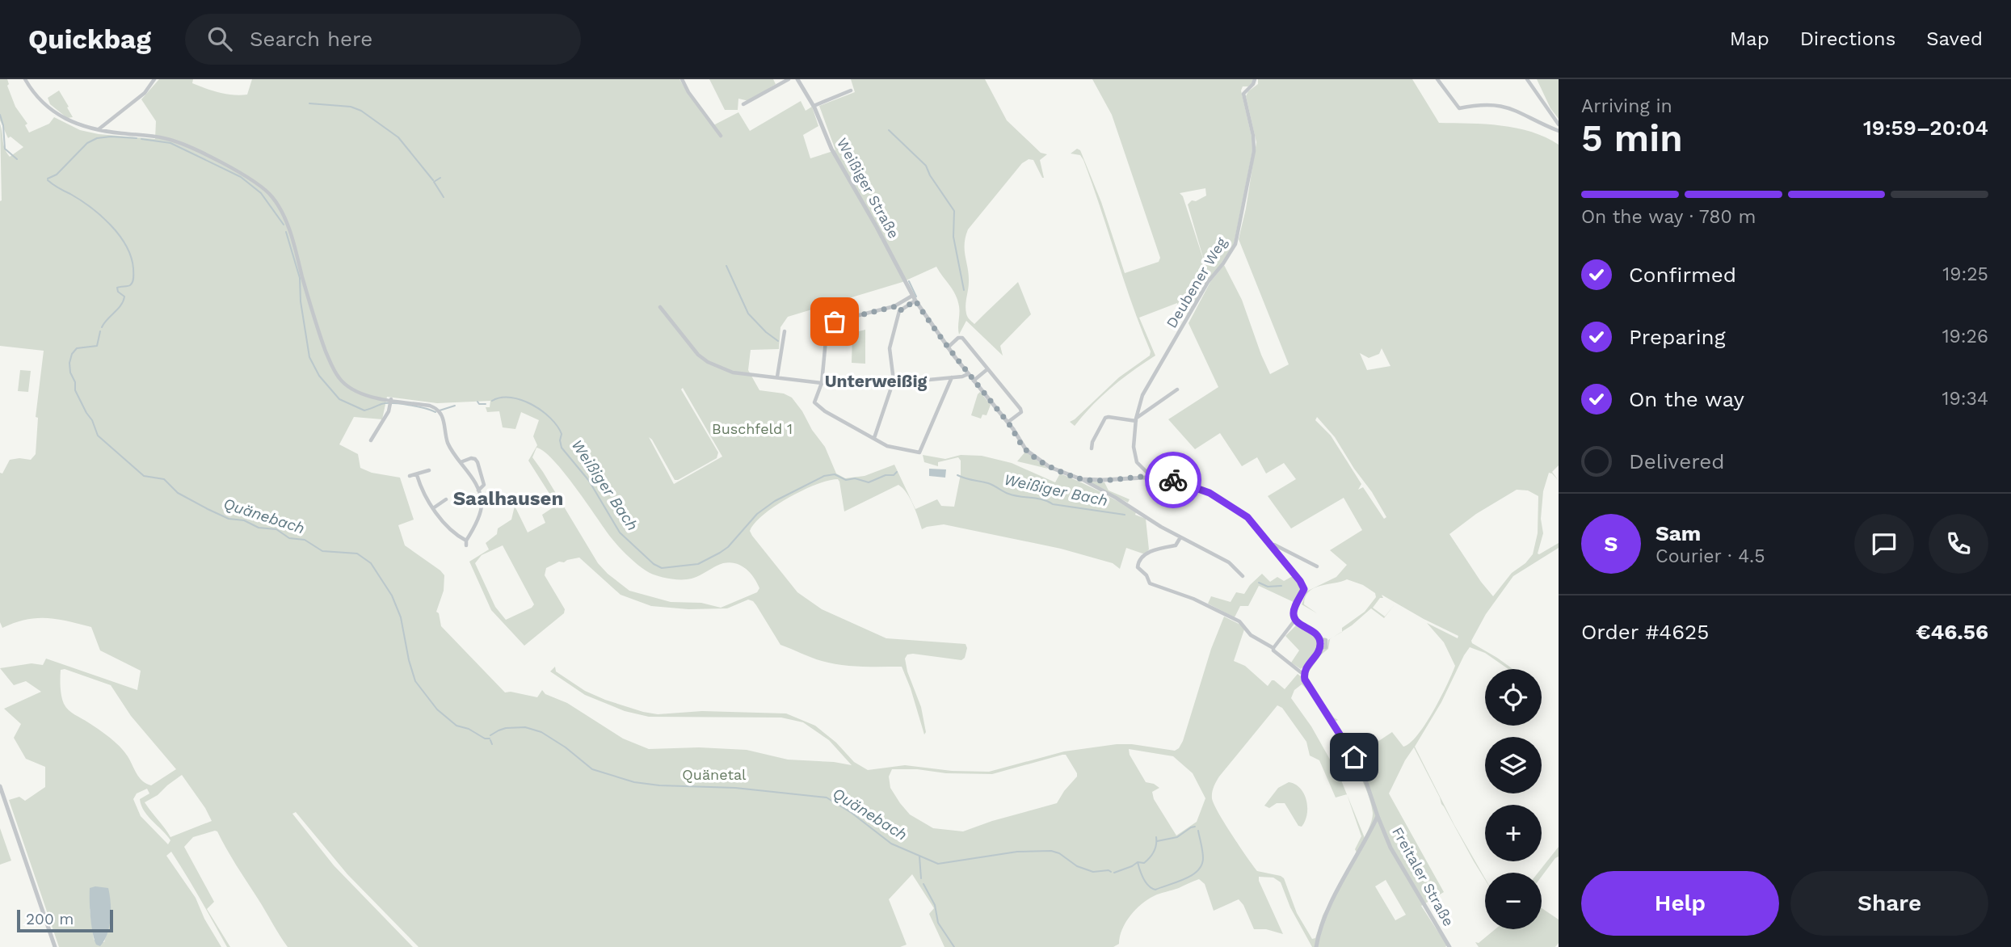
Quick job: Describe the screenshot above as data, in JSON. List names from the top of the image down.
{
  "streets": {
    "street": ["Weißiger Straße", "Deubener Weg", "Freitaler Straße"]
  },
  "districts": ["Unterweißig", "Saalhausen"],
  "water": ["Weißiger Bach", "Quänebach"],
  "parks": ["Buschfeld 1", "Quänetal"],
  "scale_bar": "200 m",
  "page": {
    "header": "Quickbag",
    "search": "Search here",
    "nav": ["Map", "Directions", "Saved"],
    "heading": ["5 min", "Arriving in", "19:59–20:04"],
    "panel": [
      "Sam",
      "Courier · 4.5",
      "Order #4625",
      "€46.56"
    ],
    "bar": "On the way · 780 m",
    "list": [
      ["Confirmed", "19:25"],
      ["Preparing", "19:26"],
      ["On the way", "19:34"],
      "Delivered"
    ],
    "round": "S",
    "map_buttons": ["+", "−"],
    "buttons": ["Help", "Share"],
    "scale": "200 m"
  }
}
